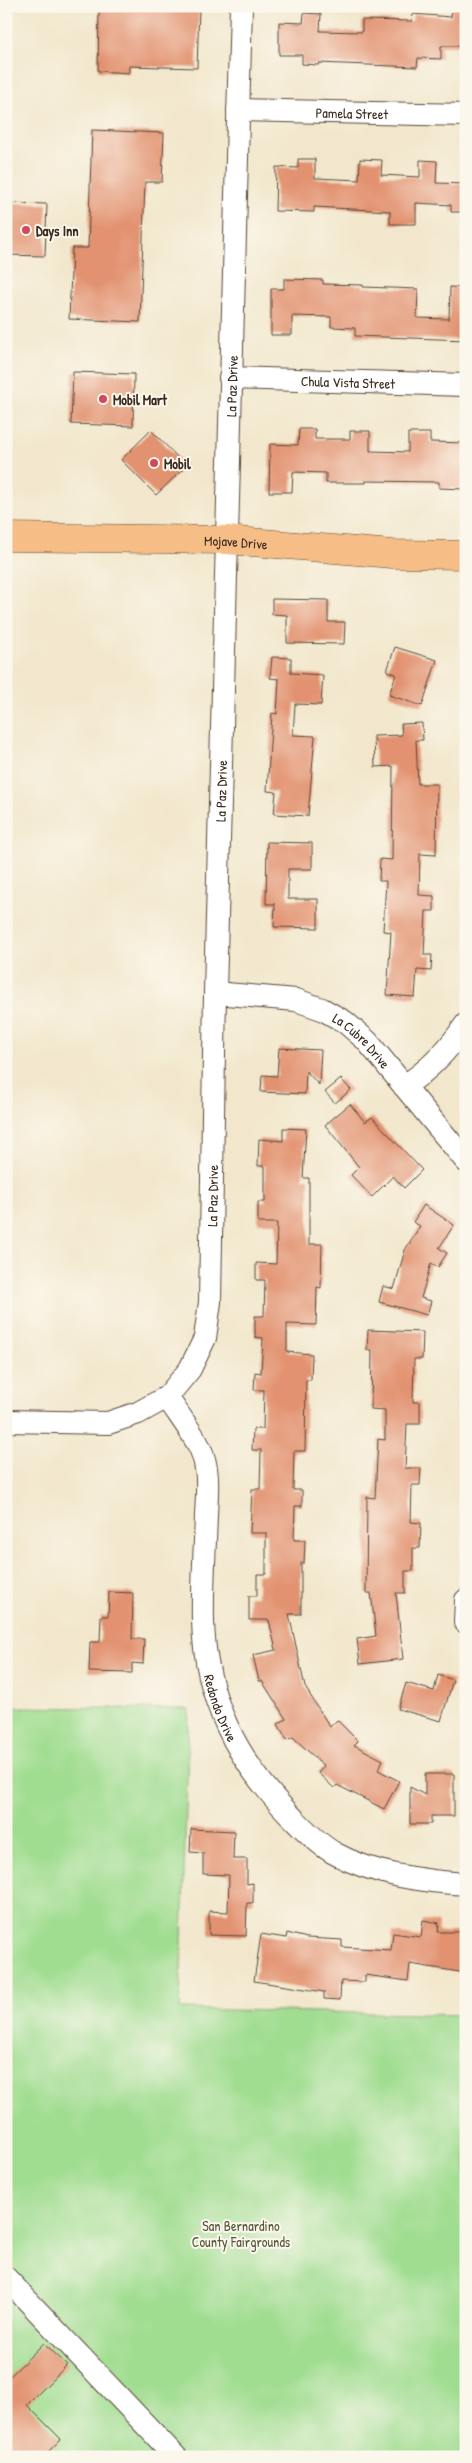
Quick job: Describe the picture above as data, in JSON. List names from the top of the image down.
{
  "streets": {
    "main road": ["Mojave Drive"],
    "street": [
      "Pamela Street",
      "Chula Vista Street",
      "La Paz Drive",
      "La Cubre Drive",
      "Redondo Drive"
    ]
  },
  "crossings": [
    ["Pamela Street", "La Paz Drive"],
    ["Chula Vista Street", "La Paz Drive"],
    ["La Paz Drive", "Mojave Drive"],
    ["La Paz Drive", "La Cubre Drive"],
    ["La Paz Drive", "Redondo Drive"]
  ],
  "parks": ["San Bernardino County Fairgrounds"],
  "places": ["Days Inn", "Mobil Mart", "Mobil"]
}
